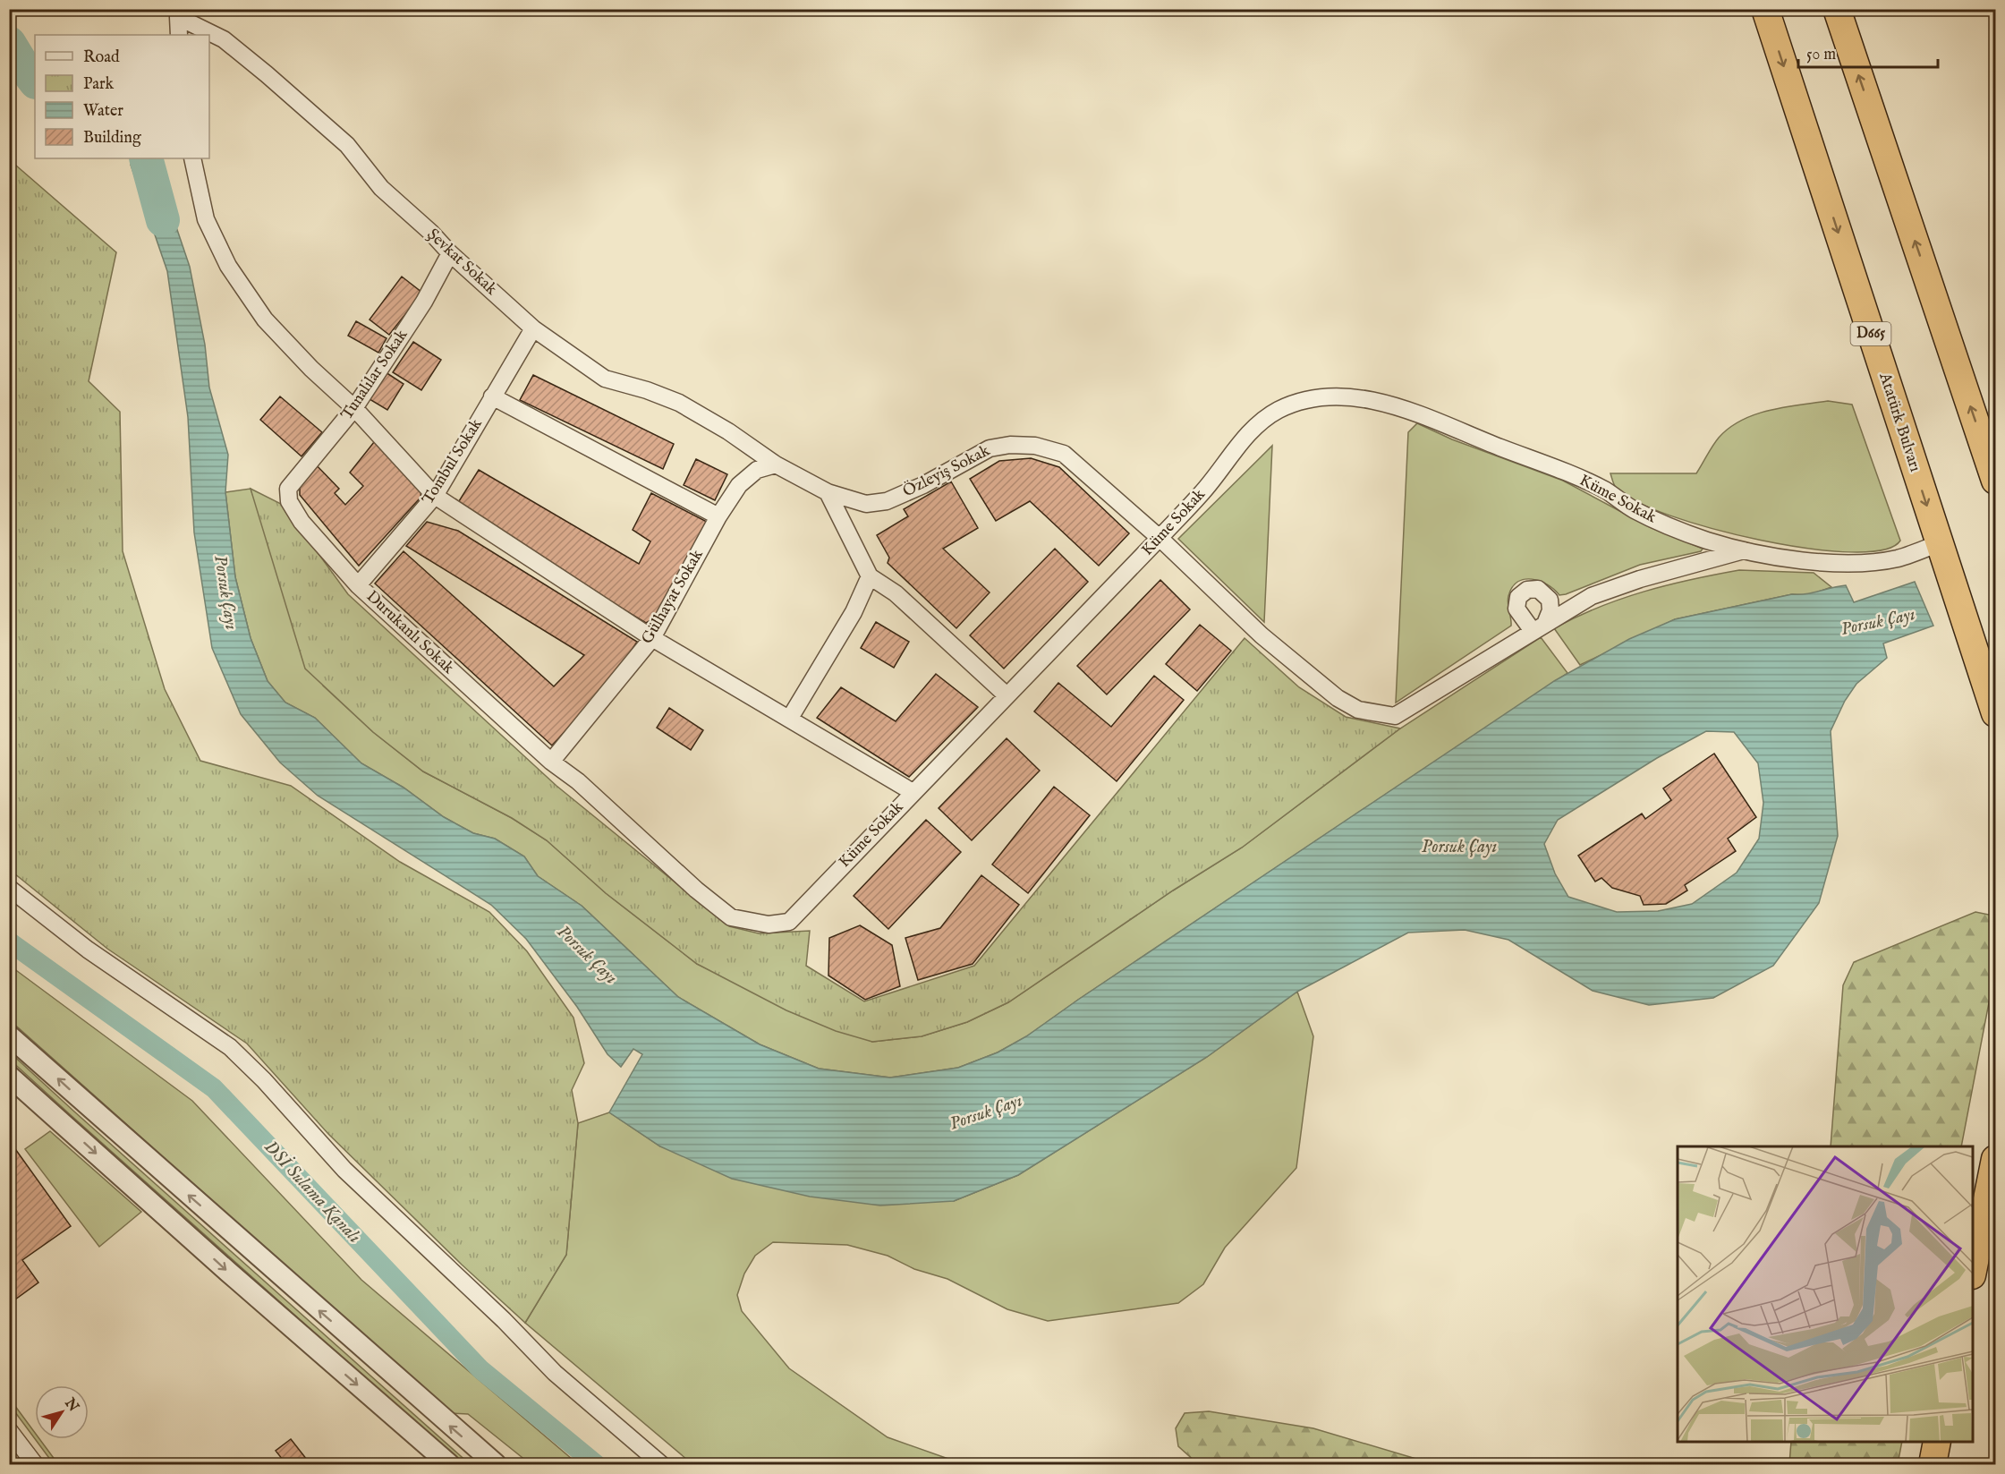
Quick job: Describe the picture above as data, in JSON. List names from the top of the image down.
{
  "streets": {
    "highway": ["D665", "Atatürk Bulvarı"],
    "street": [
      "Şevkat Sokak",
      "Tunalılar Sokak",
      "Tombul Sokak",
      "Özleyiş Sokak",
      "Küme Sokak",
      "Gülhayat Sokak",
      "Durukanlı Sokak"
    ]
  },
  "crossings": [
    ["Şevkat Sokak", "Tunalılar Sokak"],
    ["Şevkat Sokak", "Tombul Sokak"],
    ["Şevkat Sokak", "Özleyiş Sokak"],
    ["Şevkat Sokak", "Gülhayat Sokak"],
    ["Tunalılar Sokak", "Durukanlı Sokak"],
    ["Atatürk Bulvarı", "Küme Sokak"],
    ["Tombul Sokak", "Durukanlı Sokak"],
    ["Özleyiş Sokak", "Küme Sokak"],
    ["Özleyiş Sokak", "Gülhayat Sokak"],
    ["Küme Sokak", "Gülhayat Sokak"],
    ["Küme Sokak", "Durukanlı Sokak"],
    ["Gülhayat Sokak", "Durukanlı Sokak"]
  ],
  "water": ["Porsuk Çayı", "DSİ Sulama Kanalı"],
  "legend": [
    "Road",
    "Park",
    "Water",
    "Building"
  ],
  "scale_bar": "50 m",
  "north": "top right"
}
